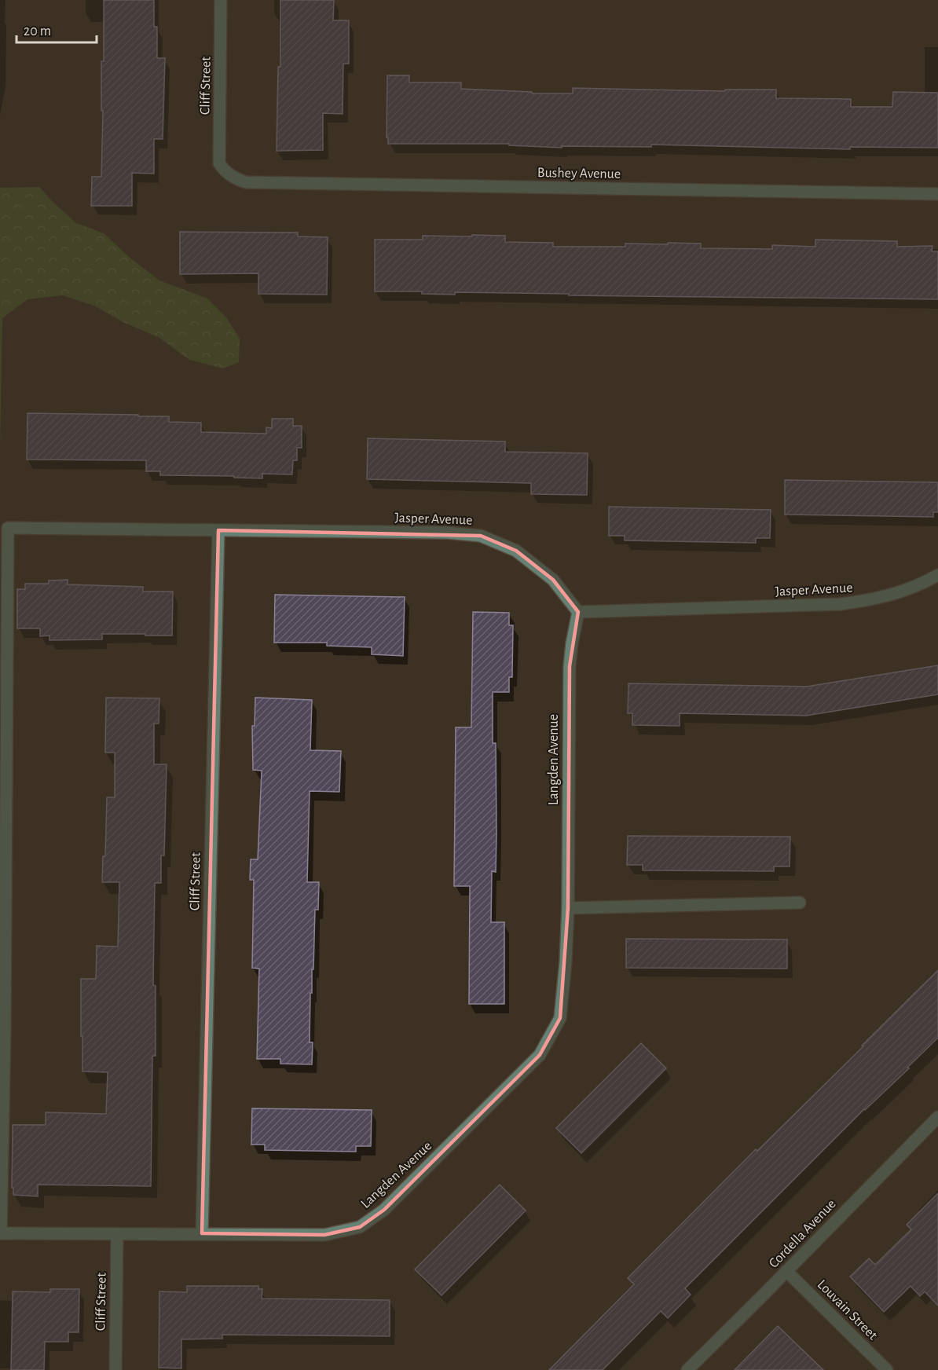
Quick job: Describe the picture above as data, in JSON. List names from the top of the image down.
{
  "streets": {
    "street": [
      "Cliff Street",
      "Bushey Avenue",
      "Jasper Avenue",
      "Langden Avenue",
      "Cordella Avenue",
      "Louvain Street"
    ]
  },
  "crossings": [
    ["Cliff Street", "Bushey Avenue"],
    ["Cliff Street", "Jasper Avenue"],
    ["Cliff Street", "Langden Avenue"],
    ["Jasper Avenue", "Langden Avenue"],
    ["Cordella Avenue", "Louvain Street"]
  ],
  "scale_bar": "20 m"
}
